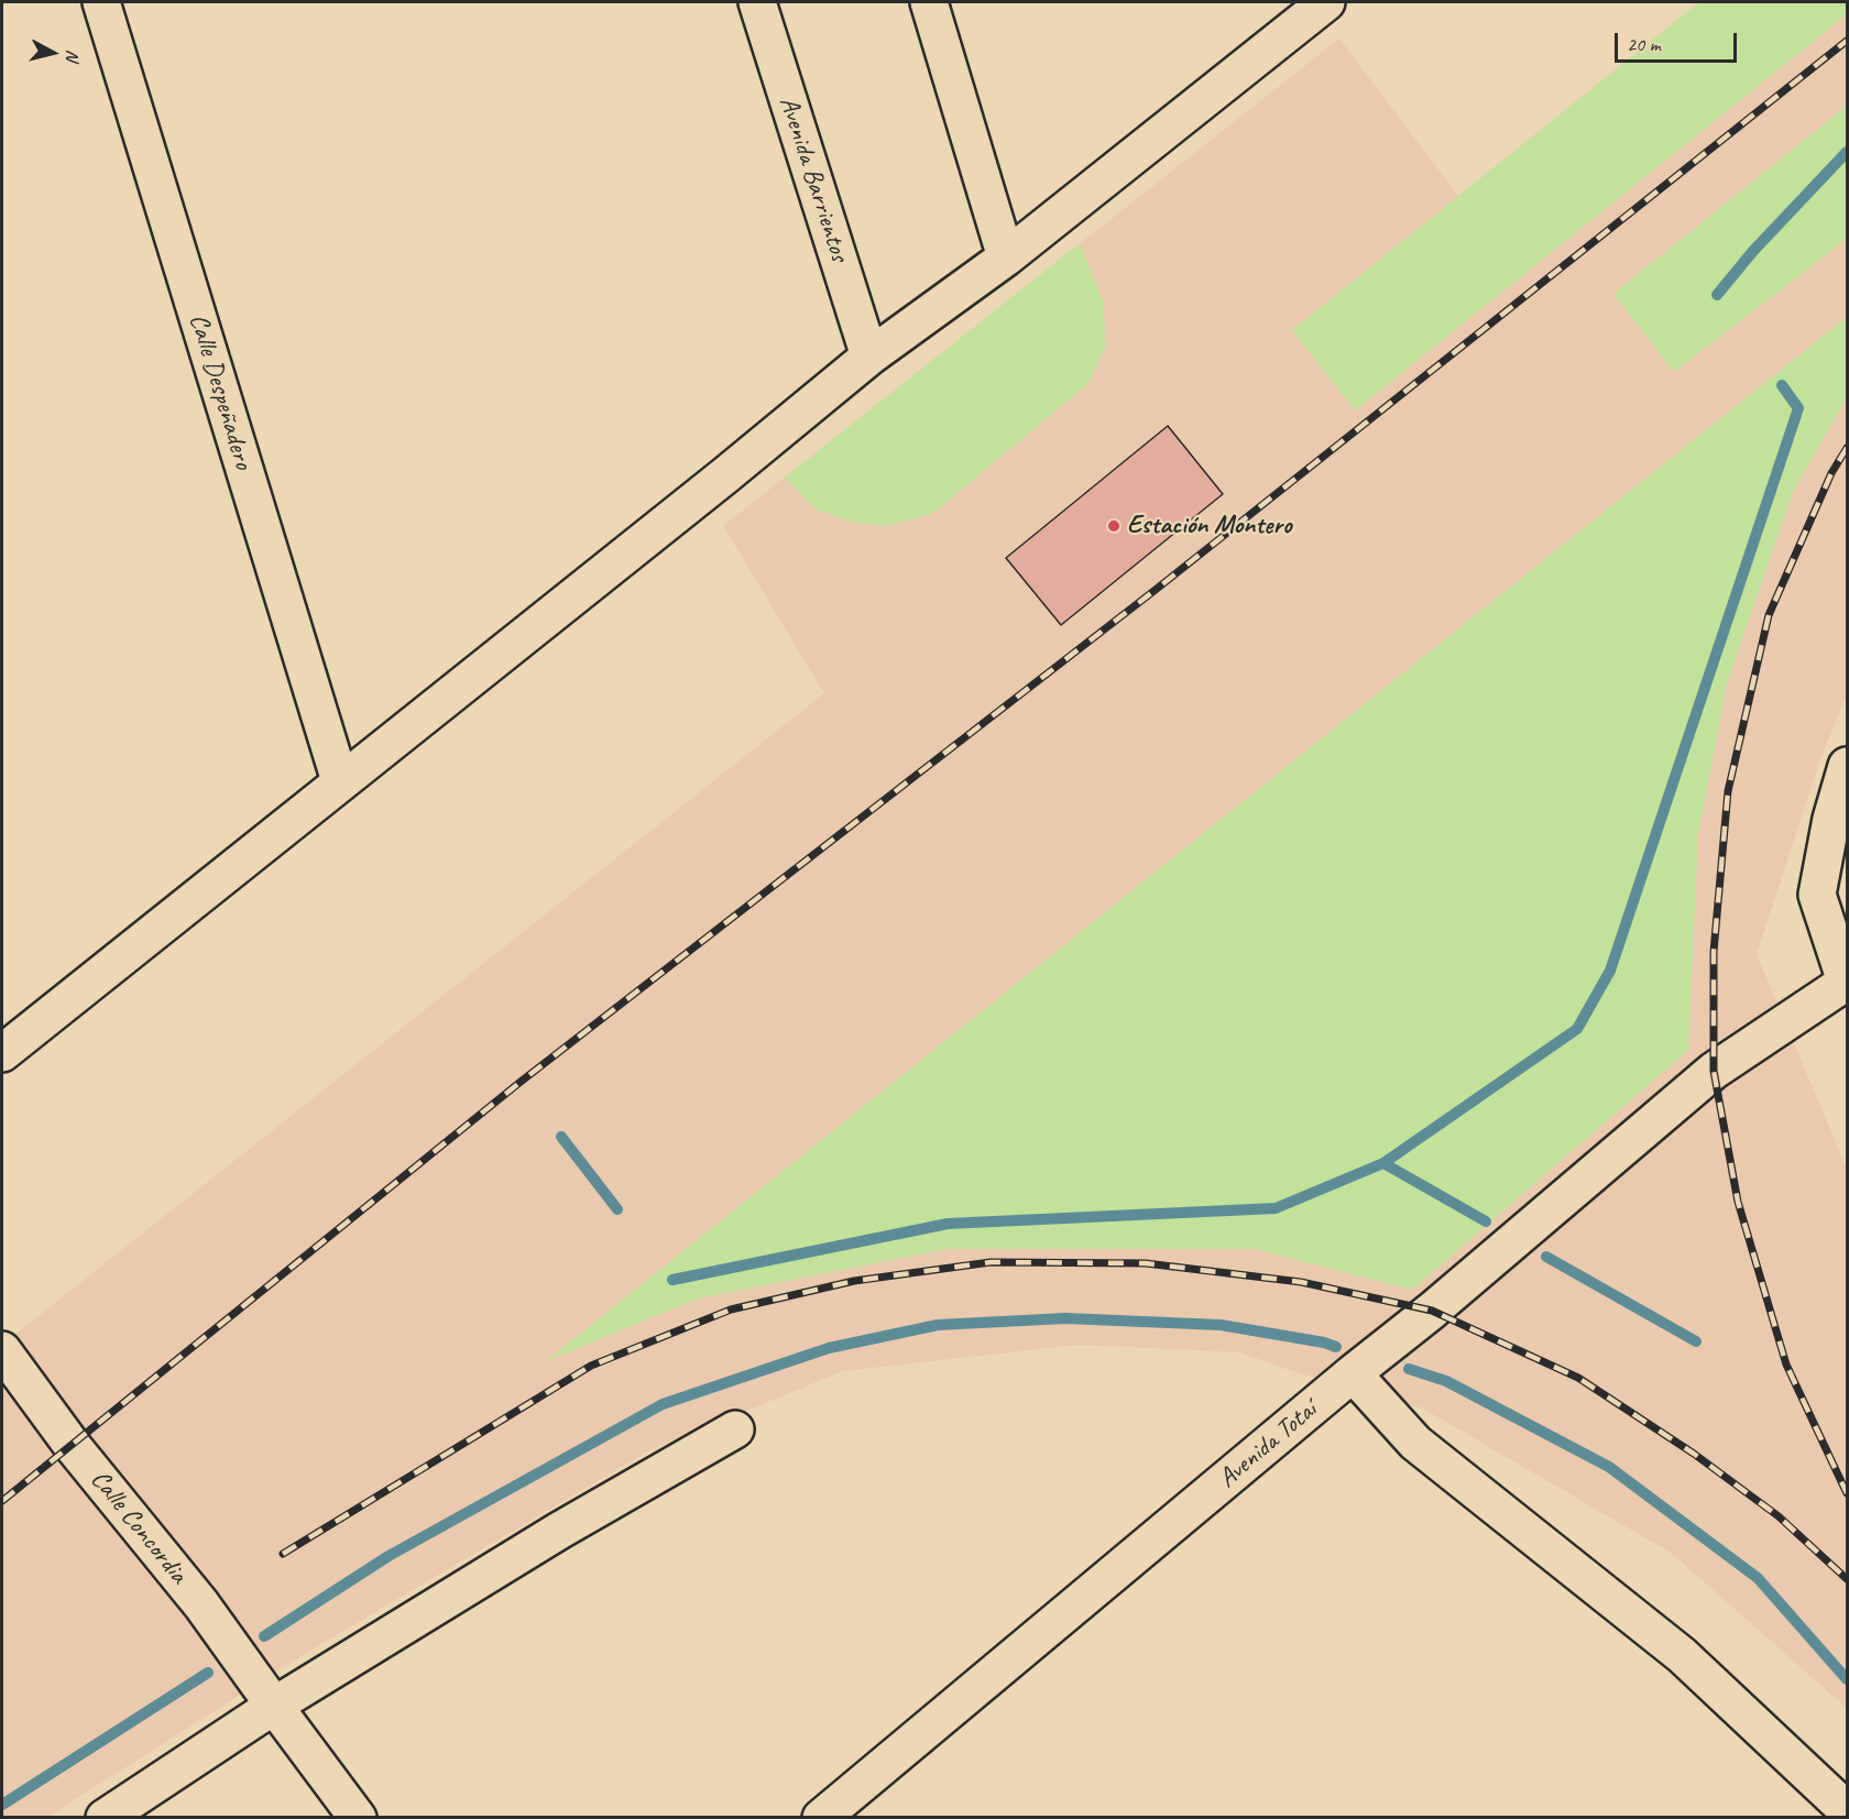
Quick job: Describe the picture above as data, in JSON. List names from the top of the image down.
{
  "streets": {
    "street": [
      "Avenida Barrientos",
      "Calle Despeñadero",
      "Avenida Totaí",
      "Calle Concordia"
    ]
  },
  "places": ["Estación Montero"],
  "scale_bar": "20 m",
  "north": "right"
}
